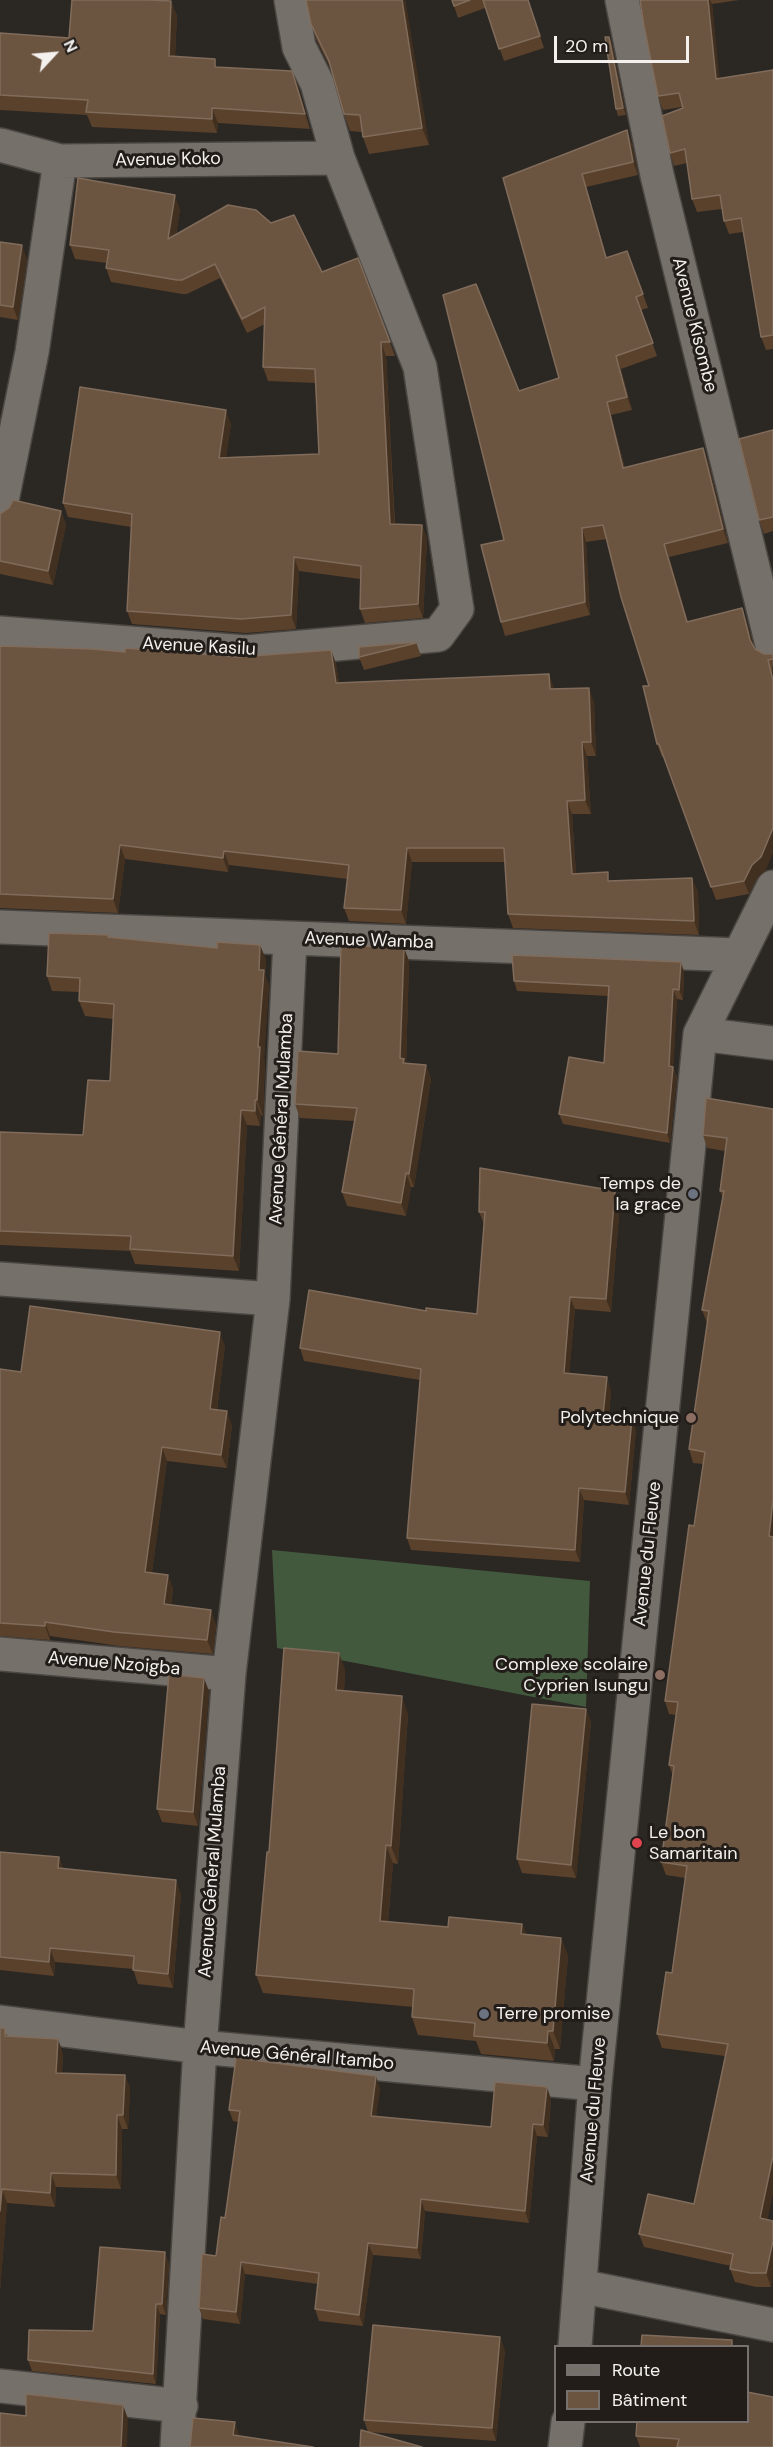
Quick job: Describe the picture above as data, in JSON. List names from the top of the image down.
{
  "streets": {
    "street": [
      "Avenue Koko",
      "Avenue Kisombe",
      "Avenue Kasilu",
      "Avenue Wamba",
      "Avenue Général Mulamba",
      "Avenue du Fleuve",
      "Avenue Nzoigba",
      "Avenue Général Itambo"
    ]
  },
  "crossings": [
    ["Avenue Koko", "Avenue Kasilu"],
    ["Avenue Wamba", "Avenue Général Mulamba"],
    ["Avenue Wamba", "Avenue du Fleuve"],
    ["Avenue Général Mulamba", "Avenue Nzoigba"],
    ["Avenue Général Mulamba", "Avenue Général Itambo"],
    ["Avenue du Fleuve", "Avenue Général Itambo"]
  ],
  "places": [
    "Temps de la grace",
    "Polytechnique",
    "Complexe scolaire Cyprien Isungu",
    "Le bon Samaritain",
    "Terre promise"
  ],
  "legend": ["Route", "Bâtiment"],
  "scale_bar": "20 m",
  "north": "top right"
}
